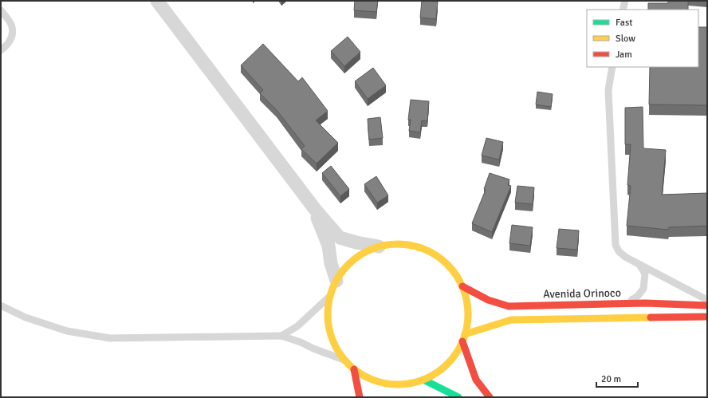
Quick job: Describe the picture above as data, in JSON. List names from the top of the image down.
{
  "streets": {
    "street": ["Avenida Orinoco"]
  },
  "legend": ["Fast", "Slow", "Jam"],
  "scale_bar": "20 m"
}
